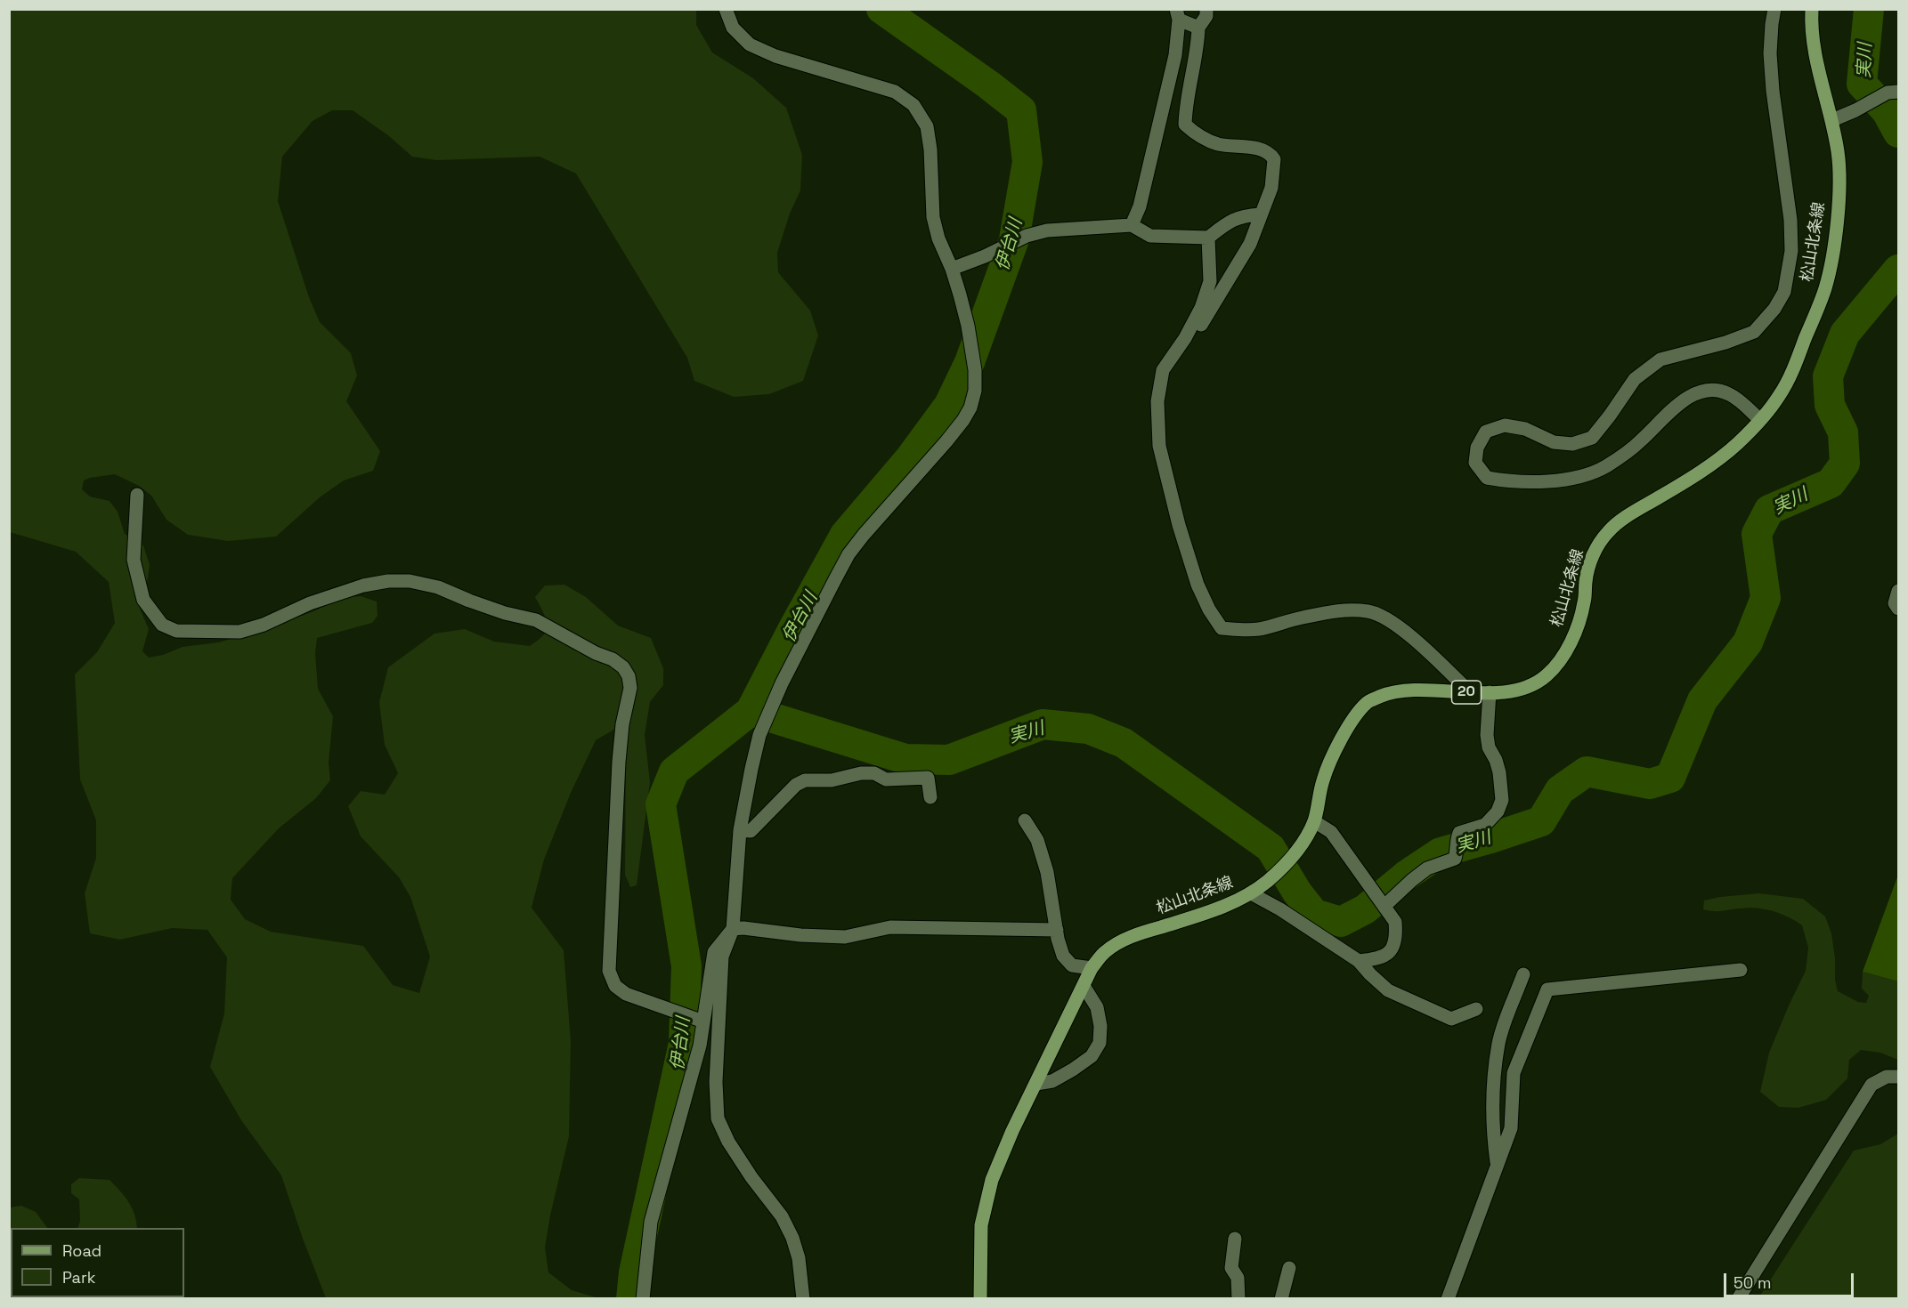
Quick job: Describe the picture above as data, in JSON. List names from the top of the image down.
{
  "streets": {
    "main road": ["松山北条線", "20"]
  },
  "water": ["実川", "伊台川"],
  "legend": ["Road", "Park"],
  "scale_bar": "50 m"
}
